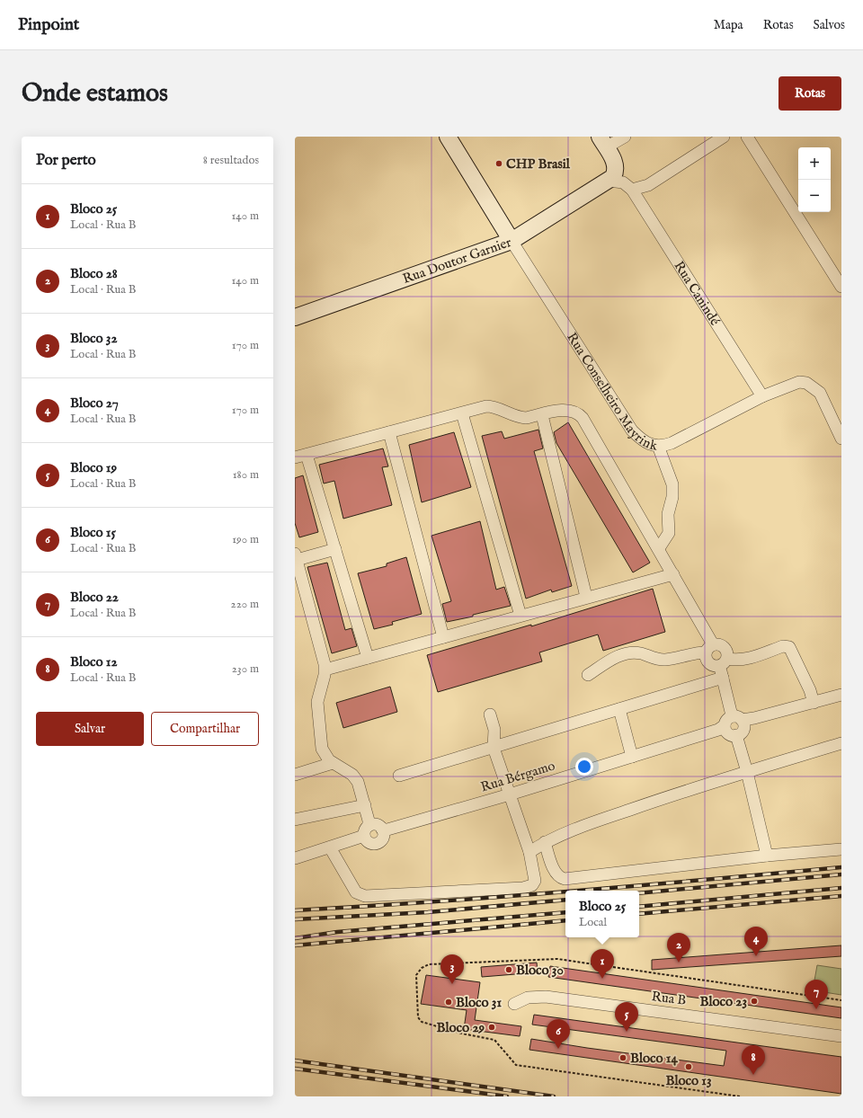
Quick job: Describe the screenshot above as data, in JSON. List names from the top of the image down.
{
  "streets": {
    "main road": ["Rua Doutor Garnier", "Rua Conselheiro Mayrink"],
    "street": ["Rua Canindé", "Rua Bérgamo", "Rua B"]
  },
  "crossings": [
    ["Rua Doutor Garnier", "Rua Conselheiro Mayrink"],
    ["Rua Canindé", "Rua Conselheiro Mayrink"]
  ],
  "places": [
    "CHP Brasil",
    "Bloco 30",
    "Bloco 23",
    "Bloco 31",
    "Bloco 29",
    "Bloco 14",
    "Bloco 13"
  ],
  "page": {
    "header": "Pinpoint",
    "nav": ["Mapa", "Rotas", "Salvos"],
    "buttons": [
      "Rotas",
      ["Salvar", "Compartilhar"]
    ],
    "title": "Onde estamos",
    "heading": ["Por perto", "8 resultados"],
    "map_buttons": ["+", "−"],
    "list": [
      {
        "mark": "1",
        "name": "Bloco 25",
        "note": "Local · Rua B",
        "value": "140 m"
      },
      {
        "mark": "2",
        "name": "Bloco 28",
        "note": "Local · Rua B",
        "value": "140 m"
      },
      {
        "mark": "3",
        "name": "Bloco 32",
        "note": "Local · Rua B",
        "value": "170 m"
      },
      {
        "mark": "4",
        "name": "Bloco 27",
        "note": "Local · Rua B",
        "value": "170 m"
      },
      {
        "mark": "5",
        "name": "Bloco 19",
        "note": "Local · Rua B",
        "value": "180 m"
      },
      {
        "mark": "6",
        "name": "Bloco 15",
        "note": "Local · Rua B",
        "value": "190 m"
      },
      {
        "mark": "7",
        "name": "Bloco 22",
        "note": "Local · Rua B",
        "value": "220 m"
      },
      {
        "mark": "8",
        "name": "Bloco 12",
        "note": "Local · Rua B",
        "value": "230 m"
      }
    ],
    "popup": ["Bloco 25", "Local"],
    "pins": [
      "4",
      "2",
      "1",
      "3",
      "7",
      "5",
      "6",
      "8"
    ]
  }
}
